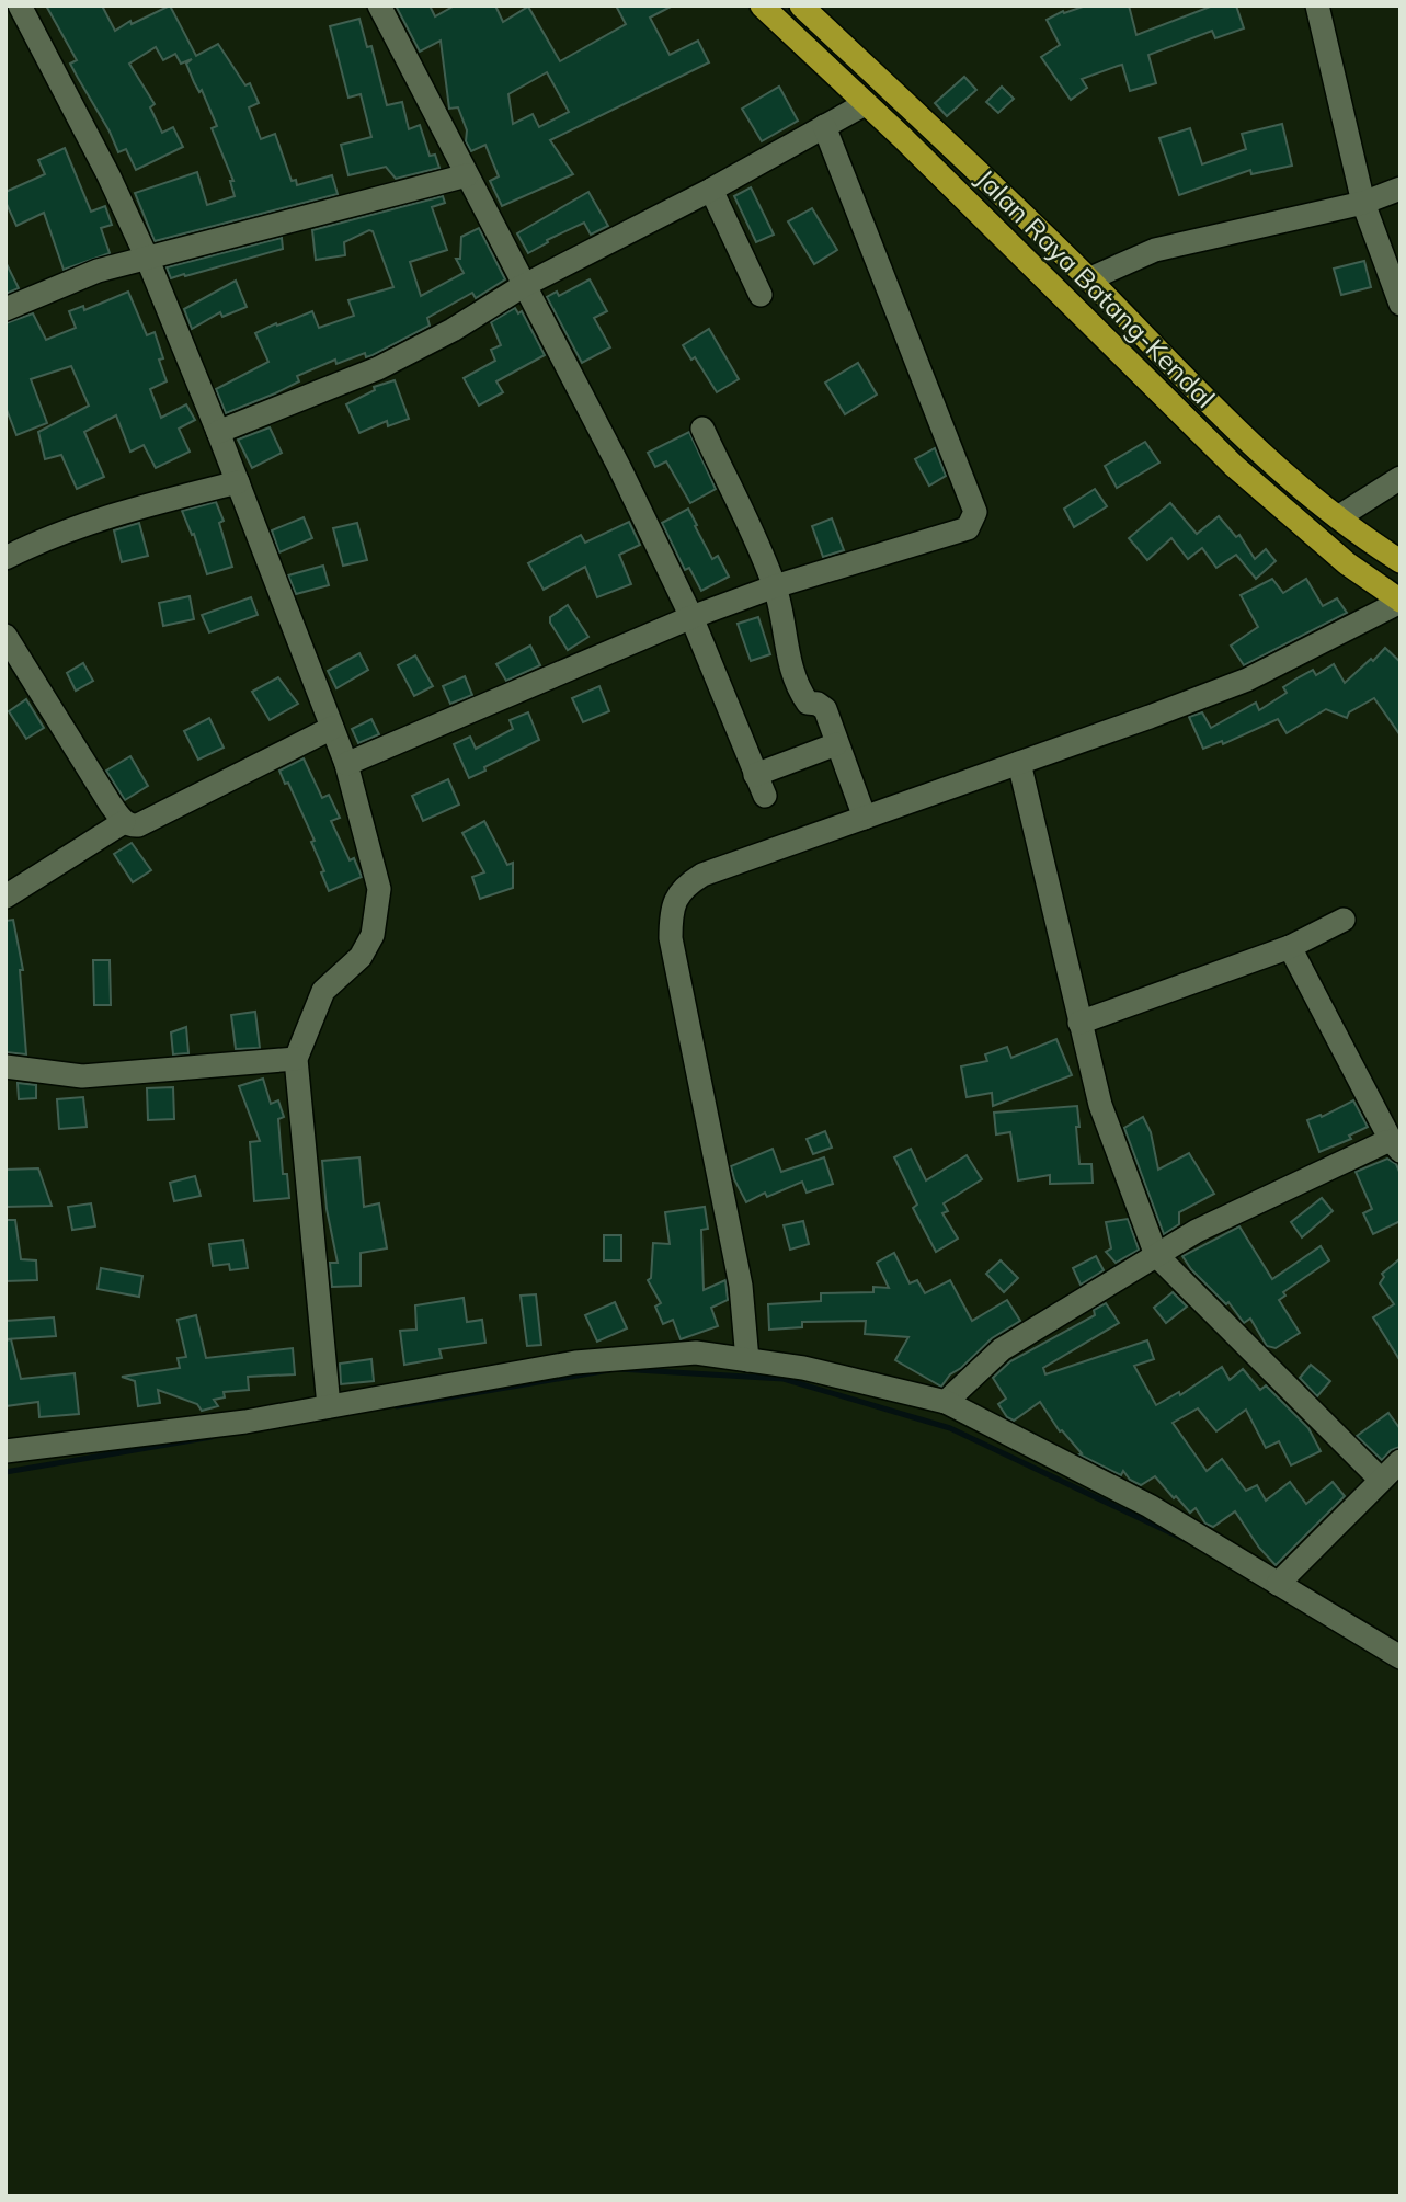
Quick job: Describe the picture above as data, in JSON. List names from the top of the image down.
{
  "streets": {
    "highway": ["Jalan Raya Batang-Kendal"]
  }
}
